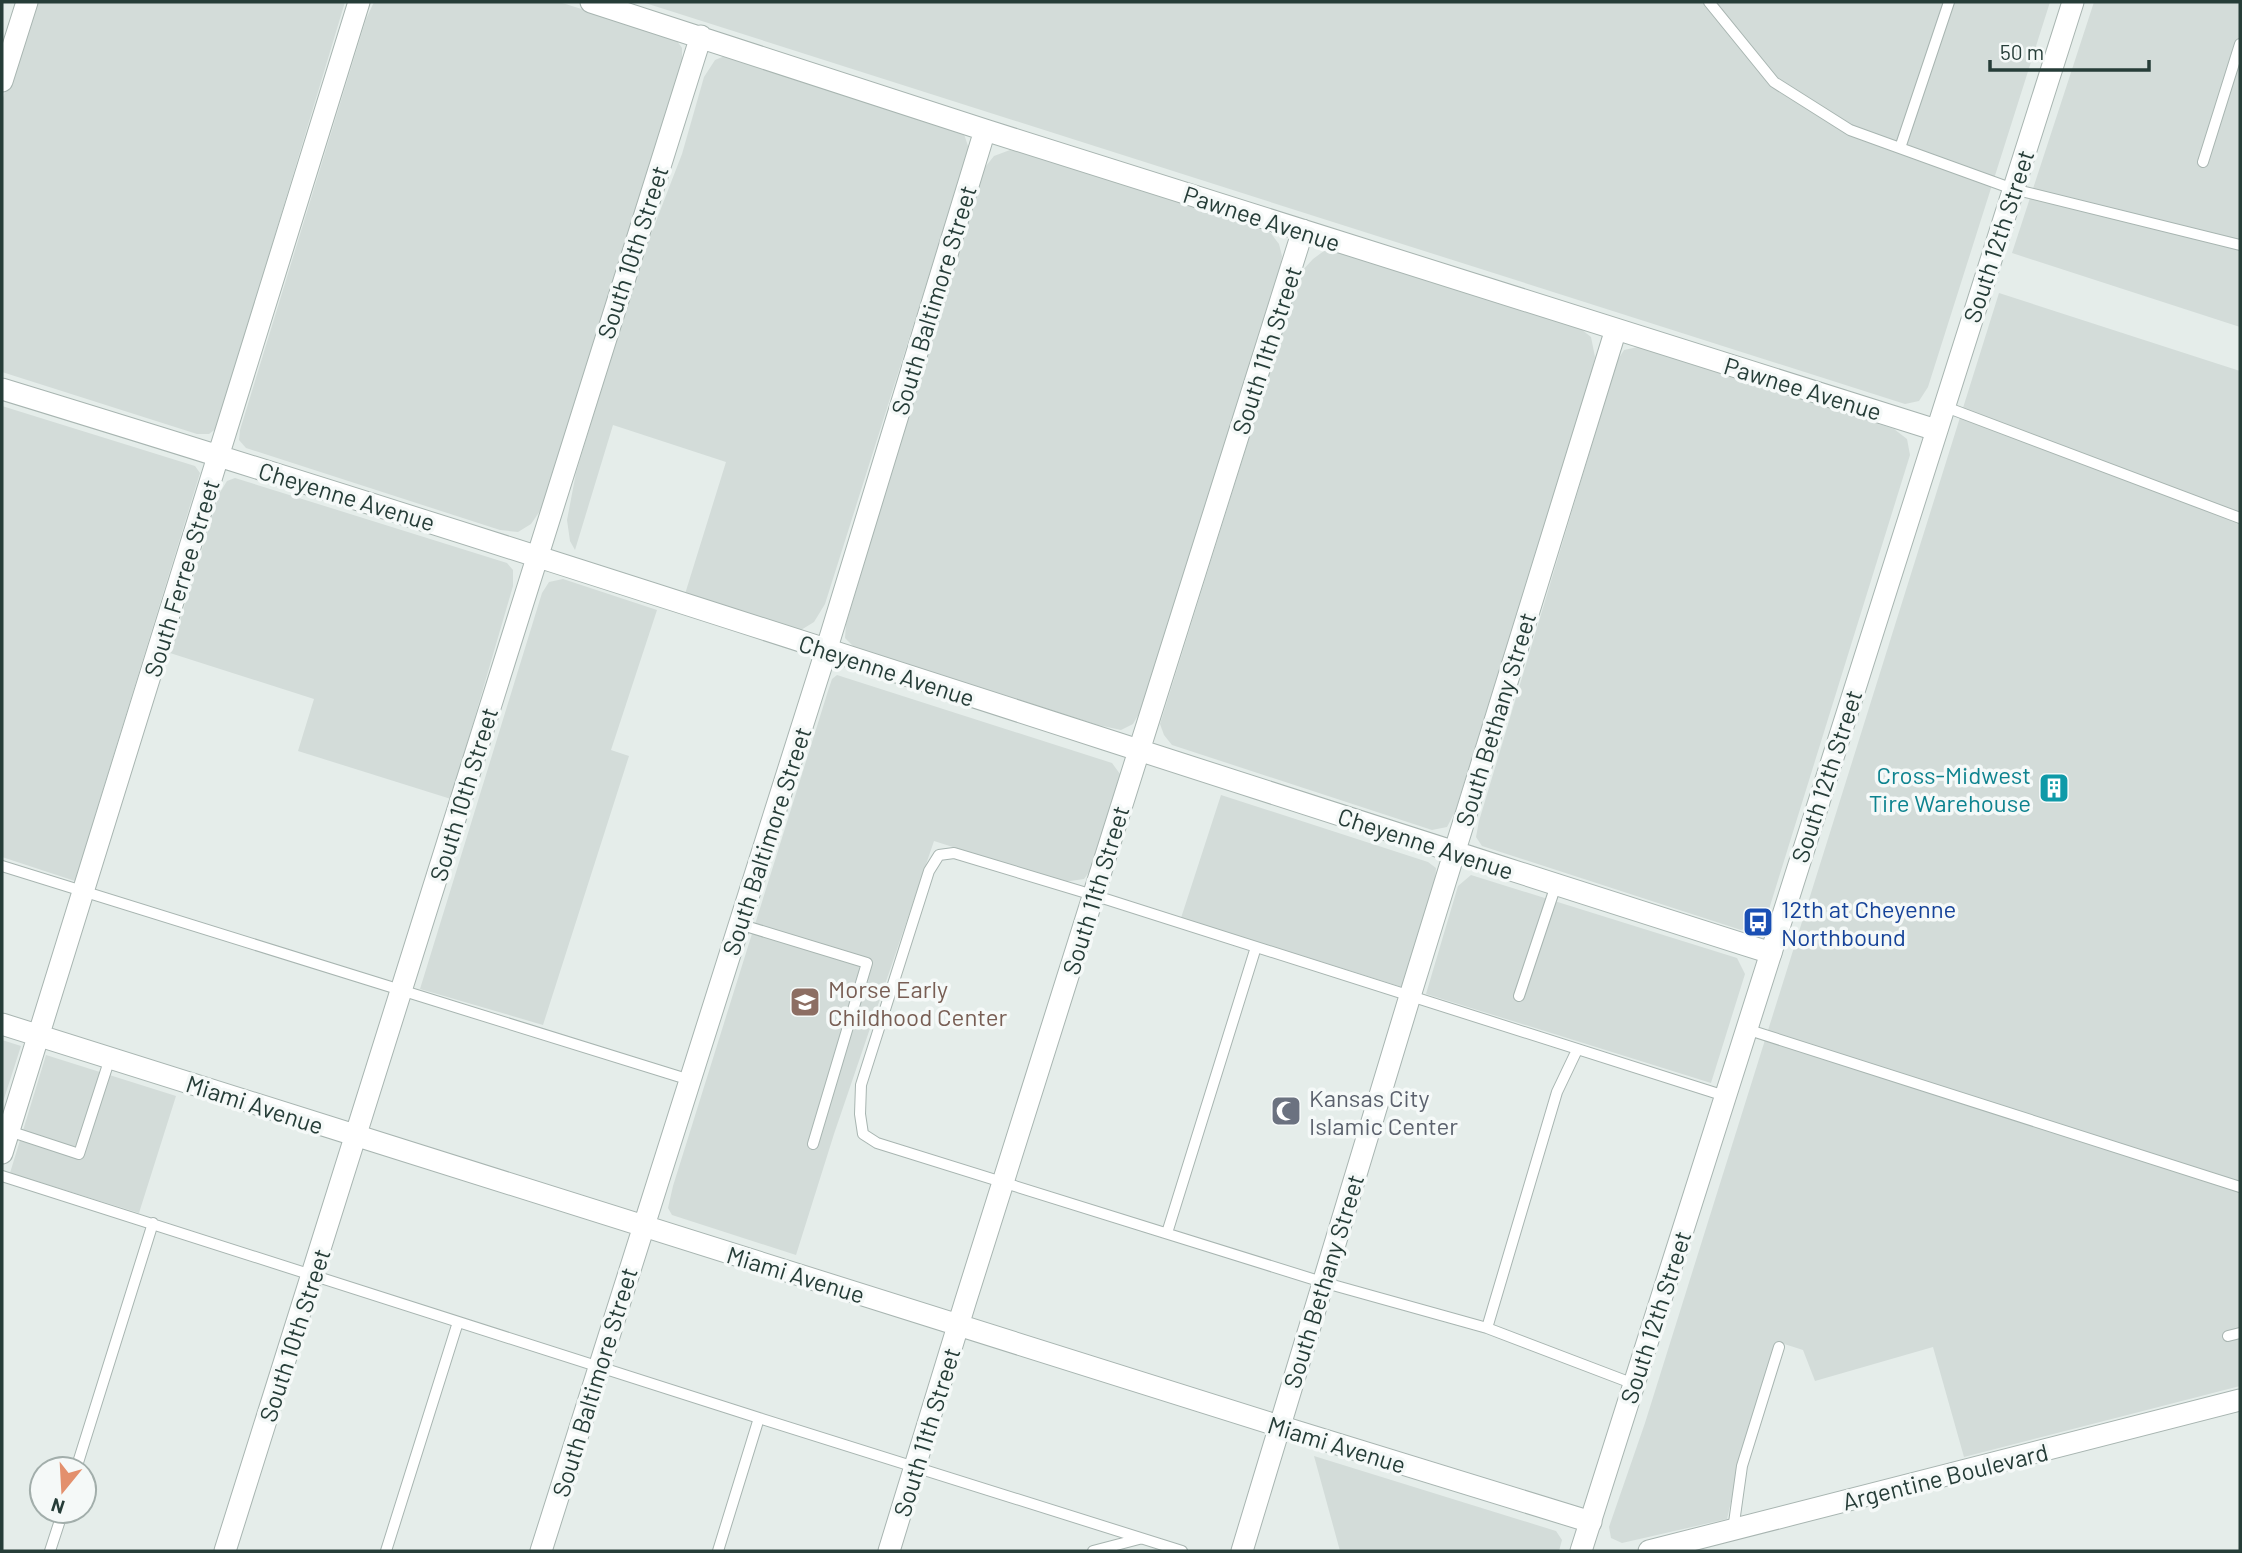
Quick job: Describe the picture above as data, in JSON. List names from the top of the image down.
{
  "streets": {
    "street": [
      "Pawnee Avenue",
      "South 12th Street",
      "South 10th Street",
      "South Baltimore Street",
      "South 11th Street",
      "Cheyenne Avenue",
      "South Ferree Street",
      "South Bethany Street",
      "Miami Avenue",
      "Argentine Boulevard"
    ]
  },
  "crossings": [
    ["Pawnee Avenue", "South 12th Street"],
    ["Pawnee Avenue", "South 10th Street"],
    ["Pawnee Avenue", "South Baltimore Street"],
    ["Pawnee Avenue", "South 11th Street"],
    ["Pawnee Avenue", "South Bethany Street"],
    ["South 12th Street", "Cheyenne Avenue"],
    ["South 12th Street", "Miami Avenue"],
    ["South 10th Street", "Cheyenne Avenue"],
    ["South 10th Street", "Miami Avenue"],
    ["South Baltimore Street", "Cheyenne Avenue"],
    ["South Baltimore Street", "Miami Avenue"],
    ["South 11th Street", "Cheyenne Avenue"],
    ["South 11th Street", "Miami Avenue"],
    ["Cheyenne Avenue", "South Ferree Street"],
    ["Cheyenne Avenue", "South Bethany Street"],
    ["South Ferree Street", "Miami Avenue"],
    ["South Bethany Street", "Miami Avenue"]
  ],
  "places": {
    "building": ["Cross-Midwest Tire Warehouse"],
    "bus stop": ["12th at Cheyenne Northbound"],
    "school or university": ["Morse Early Childhood Center"],
    "mosque": ["Kansas City Islamic Center"]
  },
  "scale_bar": "50 m",
  "north": "bottom"
}
